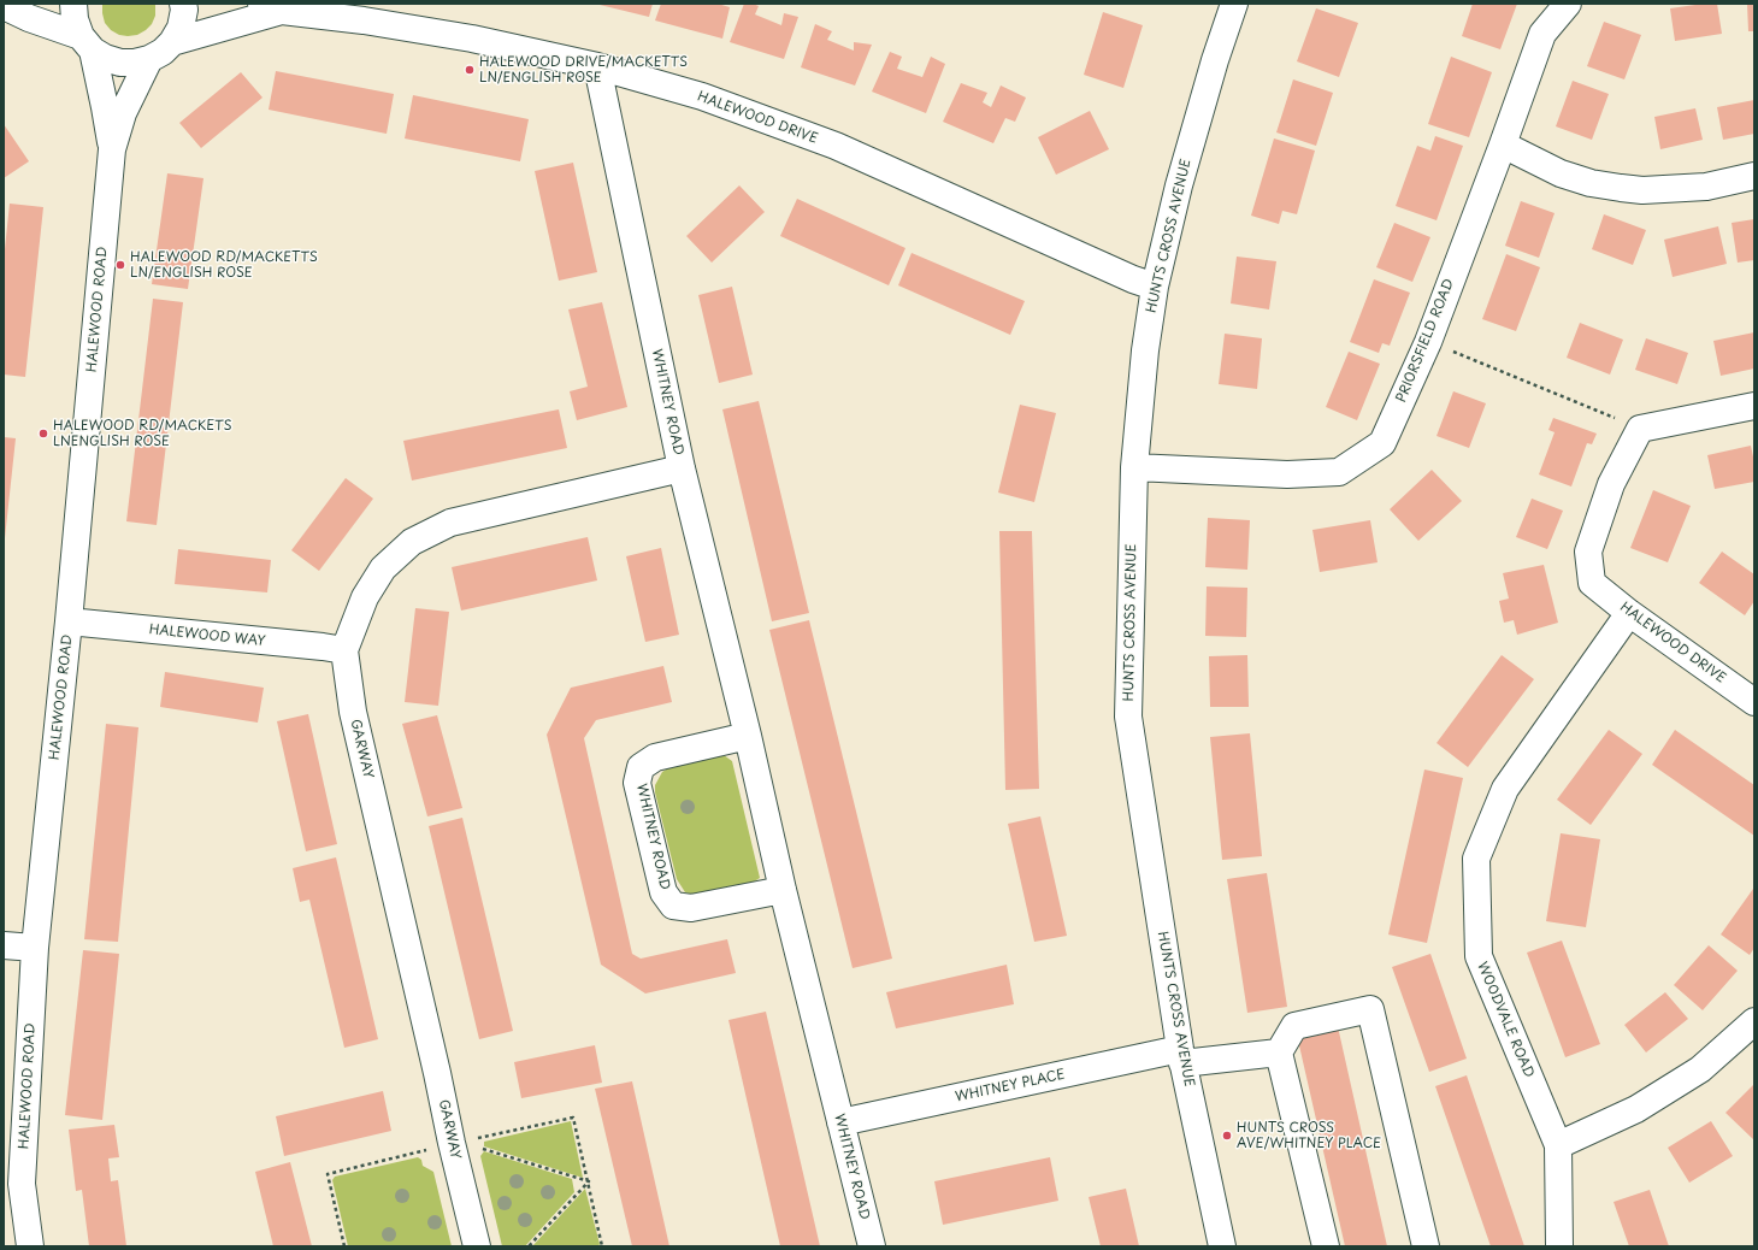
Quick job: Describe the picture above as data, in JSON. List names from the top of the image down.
{
  "streets": {
    "street": [
      "HALEWOOD DRIVE",
      "HUNTS CROSS AVENUE",
      "HALEWOOD ROAD",
      "PRIORSFIELD ROAD",
      "WHITNEY ROAD",
      "HALEWOOD WAY",
      "GARWAY",
      "WOODVALE ROAD",
      "WHITNEY PLACE"
    ]
  },
  "crossings": [
    ["HALEWOOD DRIVE", "HUNTS CROSS AVENUE"],
    ["HALEWOOD DRIVE", "WHITNEY ROAD"],
    ["HALEWOOD DRIVE", "WOODVALE ROAD"],
    ["HUNTS CROSS AVENUE", "PRIORSFIELD ROAD"],
    ["HUNTS CROSS AVENUE", "WHITNEY PLACE"],
    ["HALEWOOD ROAD", "HALEWOOD WAY"],
    ["WHITNEY ROAD", "GARWAY"],
    ["WHITNEY ROAD", "WHITNEY PLACE"],
    ["HALEWOOD WAY", "GARWAY"]
  ],
  "places": [
    "HALEWOOD DRIVE/MACKETTS LN/ENGLISH ROSE",
    "HALEWOOD RD/MACKETTS LN/ENGLISH ROSE",
    "HALEWOOD RD/MACKETS LNENGLISH ROSE",
    "HUNTS CROSS AVE/WHITNEY PLACE"
  ]
}
